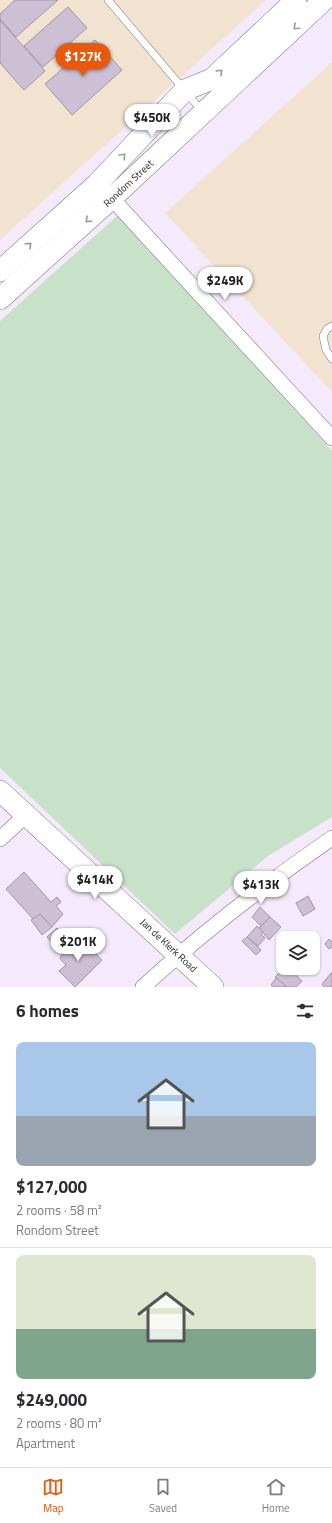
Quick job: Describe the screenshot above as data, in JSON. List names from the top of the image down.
{
  "streets": {
    "street": ["Rondom Street", "Jan de Klerk Road"]
  },
  "page": {
    "price": [
      "$127K",
      "$450K",
      "$249K",
      "$414K",
      "$413K",
      "$201K"
    ],
    "heading": "6 homes",
    "list": [
      {
        "name": "$127,000",
        "note": "2 rooms · 58 m² · Rondom Street"
      },
      {
        "name": "$249,000",
        "note": "2 rooms · 80 m² · Apartment"
      }
    ],
    "tabs": ["Map", "Saved", "Home"]
  }
}
